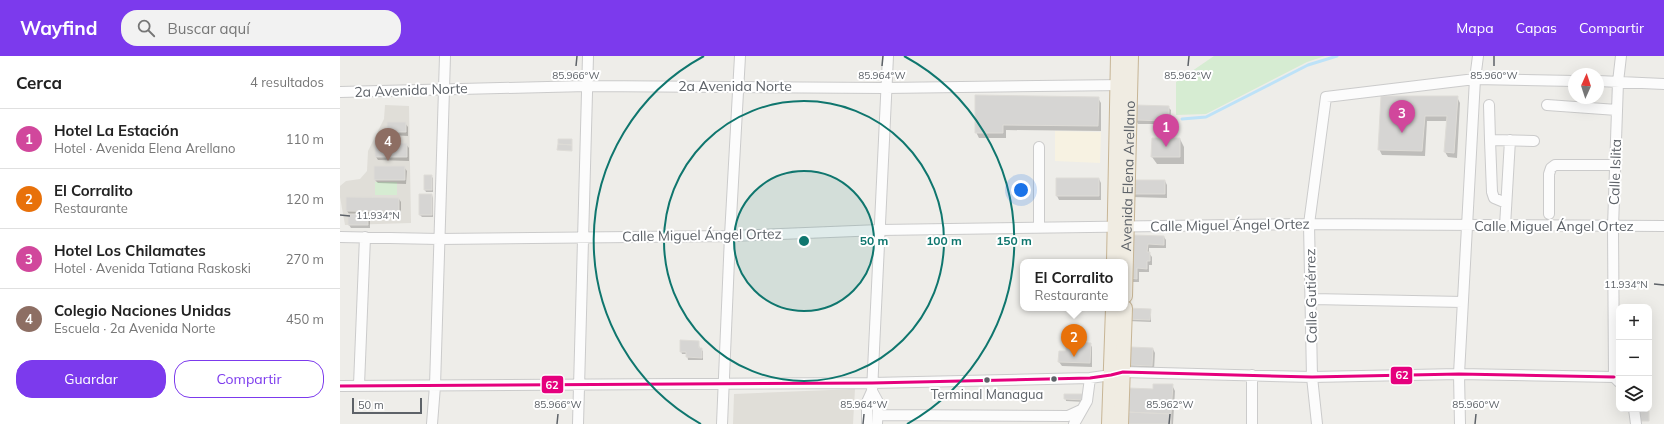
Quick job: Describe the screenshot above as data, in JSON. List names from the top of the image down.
{
  "streets": {
    "highway": ["Avenida Elena Arellano"],
    "street": [
      "2a Avenida Norte",
      "Calle Islita",
      "Calle Miguel Ángel Ortez",
      "Calle Gutiérrez"
    ]
  },
  "crossings": [
    ["2a Avenida Norte", "Avenida Elena Arellano"],
    ["Calle Islita", "Calle Miguel Ángel Ortez"],
    ["Avenida Elena Arellano", "Calle Miguel Ángel Ortez"],
    ["Calle Miguel Ángel Ortez", "Calle Gutiérrez"]
  ],
  "places": ["Terminal Managua"],
  "lines": ["transit line 62"],
  "scale_bar": "50 m",
  "north": "top",
  "page": {
    "header": "Wayfind",
    "search": "Buscar aquí",
    "nav": ["Mapa", "Capas", "Compartir"],
    "heading": ["Cerca", "4 resultados"],
    "pins": [
      "3",
      "1",
      "4",
      "2"
    ],
    "list": [
      {
        "mark": "1",
        "name": "Hotel La Estación",
        "note": "Hotel · Avenida Elena Arellano",
        "value": "110 m"
      },
      {
        "mark": "2",
        "name": "El Corralito",
        "note": "Restaurante",
        "value": "120 m"
      },
      {
        "mark": "3",
        "name": "Hotel Los Chilamates",
        "note": "Hotel · Avenida Tatiana Raskoski",
        "value": "270 m"
      },
      {
        "mark": "4",
        "name": "Colegio Naciones Unidas",
        "note": "Escuela · 2a Avenida Norte",
        "value": "450 m"
      }
    ],
    "popup": ["El Corralito", "Restaurante"],
    "map_buttons": ["+", "−"],
    "buttons": ["Guardar", "Compartir"],
    "scale": "50 m"
  },
  "coordinates": [
    "85.966°W",
    "85.964°W",
    "85.962°W",
    "85.960°W",
    "11.934°N"
  ],
  "rings": ["50 m", "100 m", "150 m"]
}
